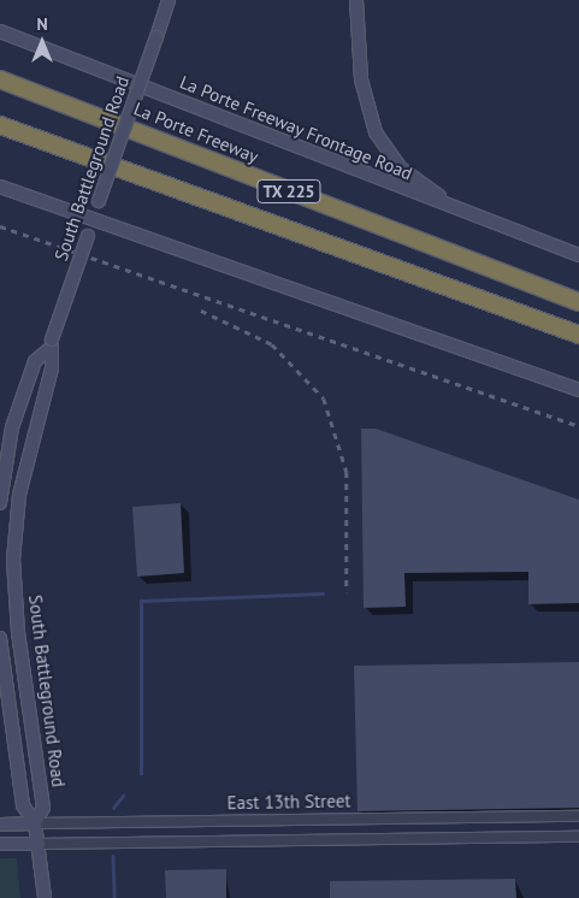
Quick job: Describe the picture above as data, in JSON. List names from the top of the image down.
{
  "streets": {
    "highway": ["La Porte Freeway", "TX 225"],
    "main road": ["La Porte Freeway Frontage Road", "South Battleground Road", "East 13th Street"]
  },
  "crossings": [
    ["South Battleground Road", "East 13th Street"]
  ],
  "north": "top"
}
